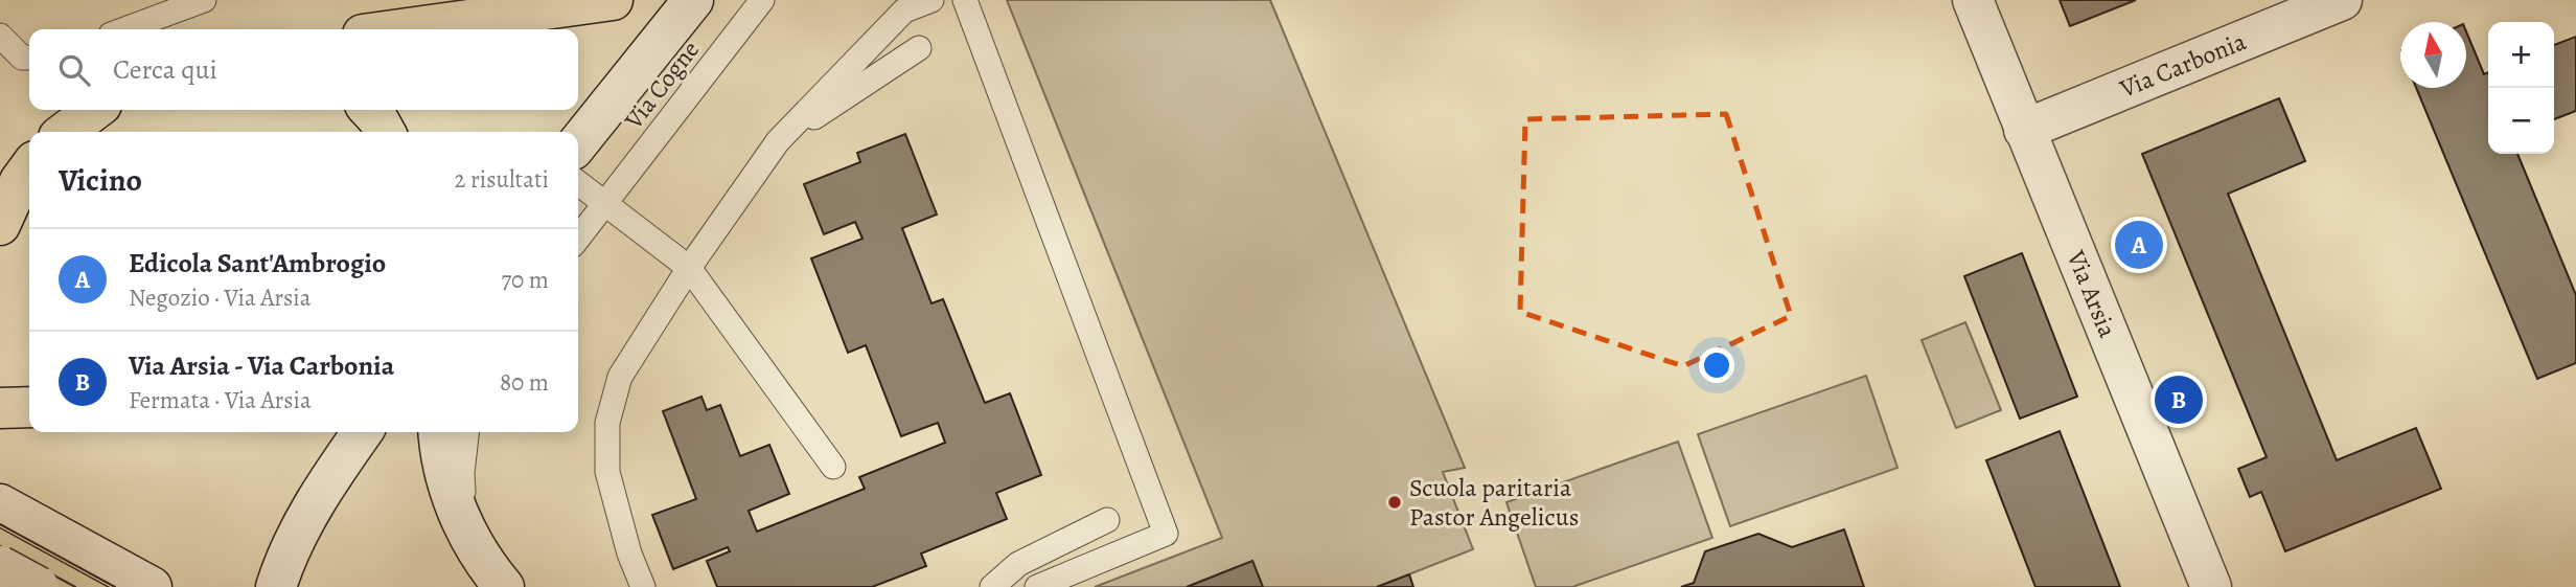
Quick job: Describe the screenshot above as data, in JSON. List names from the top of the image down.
{
  "streets": {
    "street": ["Via Carbonia", "Via Arsia"],
    "lane": ["Via Cogne"]
  },
  "crossings": [
    ["Via Carbonia", "Via Arsia"]
  ],
  "places": ["Scuola paritaria Pastor Angelicus"],
  "north": "top",
  "page": {
    "map_buttons": ["+", "−"],
    "search": "Cerca qui",
    "heading": ["Vicino", "2 risultati"],
    "pins": ["A", "B"],
    "list": [
      {
        "mark": "A",
        "name": "Edicola Sant'Ambrogio",
        "note": "Negozio · Via Arsia",
        "value": "70 m"
      },
      {
        "mark": "B",
        "name": "Via Arsia - Via Carbonia",
        "note": "Fermata · Via Arsia",
        "value": "80 m"
      }
    ]
  }
}
